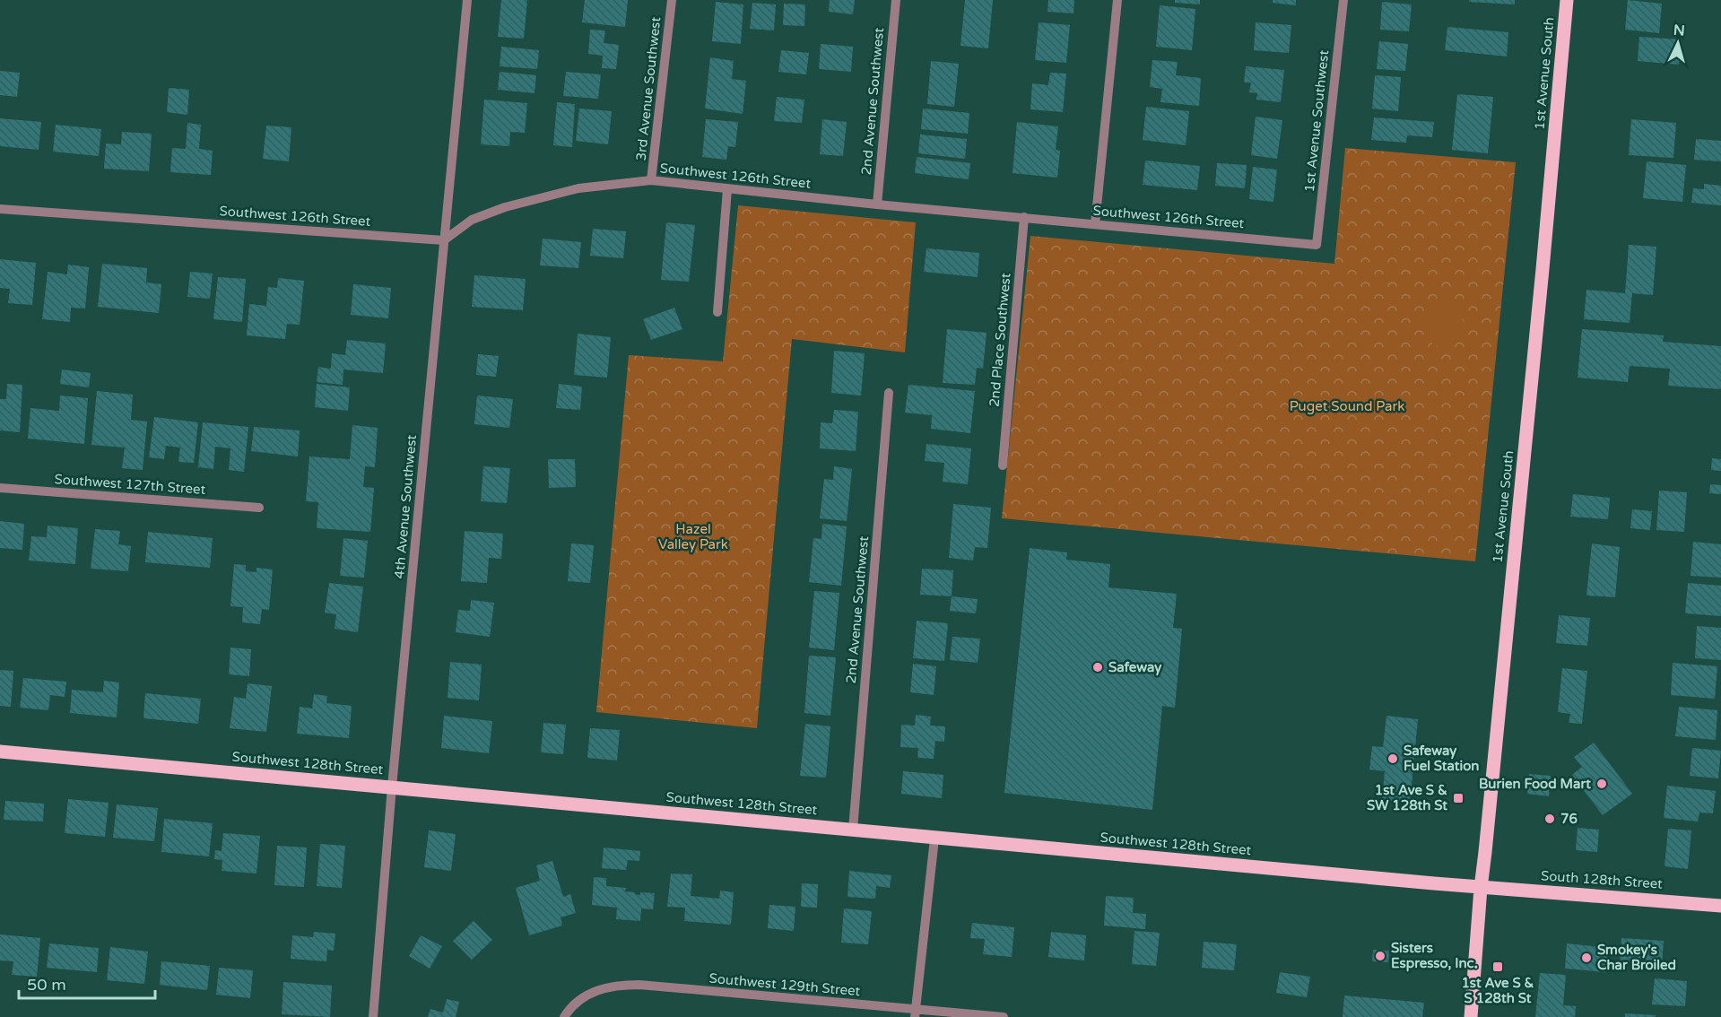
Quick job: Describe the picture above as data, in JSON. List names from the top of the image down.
{
  "streets": {
    "main road": ["1st Avenue South", "Southwest 128th Street", "South 128th Street"],
    "street": [
      "3rd Avenue Southwest",
      "2nd Avenue Southwest",
      "1st Avenue Southwest",
      "Southwest 126th Street",
      "2nd Place Southwest",
      "Southwest 127th Street",
      "4th Avenue Southwest",
      "Southwest 129th Street"
    ]
  },
  "crossings": [
    ["1st Avenue South", "Southwest 128th Street"],
    ["1st Avenue South", "South 128th Street"],
    ["3rd Avenue Southwest", "Southwest 126th Street"],
    ["2nd Avenue Southwest", "Southwest 126th Street"],
    ["2nd Avenue Southwest", "Southwest 128th Street"],
    ["1st Avenue Southwest", "Southwest 126th Street"],
    ["Southwest 126th Street", "2nd Place Southwest"],
    ["Southwest 126th Street", "4th Avenue Southwest"],
    ["4th Avenue Southwest", "Southwest 128th Street"],
    ["Southwest 128th Street", "South 128th Street"]
  ],
  "parks": ["Puget Sound Park", "Hazel Valley Park"],
  "places": {
    "other": [
      "Safeway",
      "Safeway Fuel Station",
      "Burien Food Mart",
      "76",
      "Sisters Espresso, Inc.",
      "Smokey's Char Broiled"
    ],
    "transit": ["1st Ave S & SW 128th St", "1st Ave S & S 128th St"]
  },
  "scale_bar": "50 m",
  "north": "top"
}
